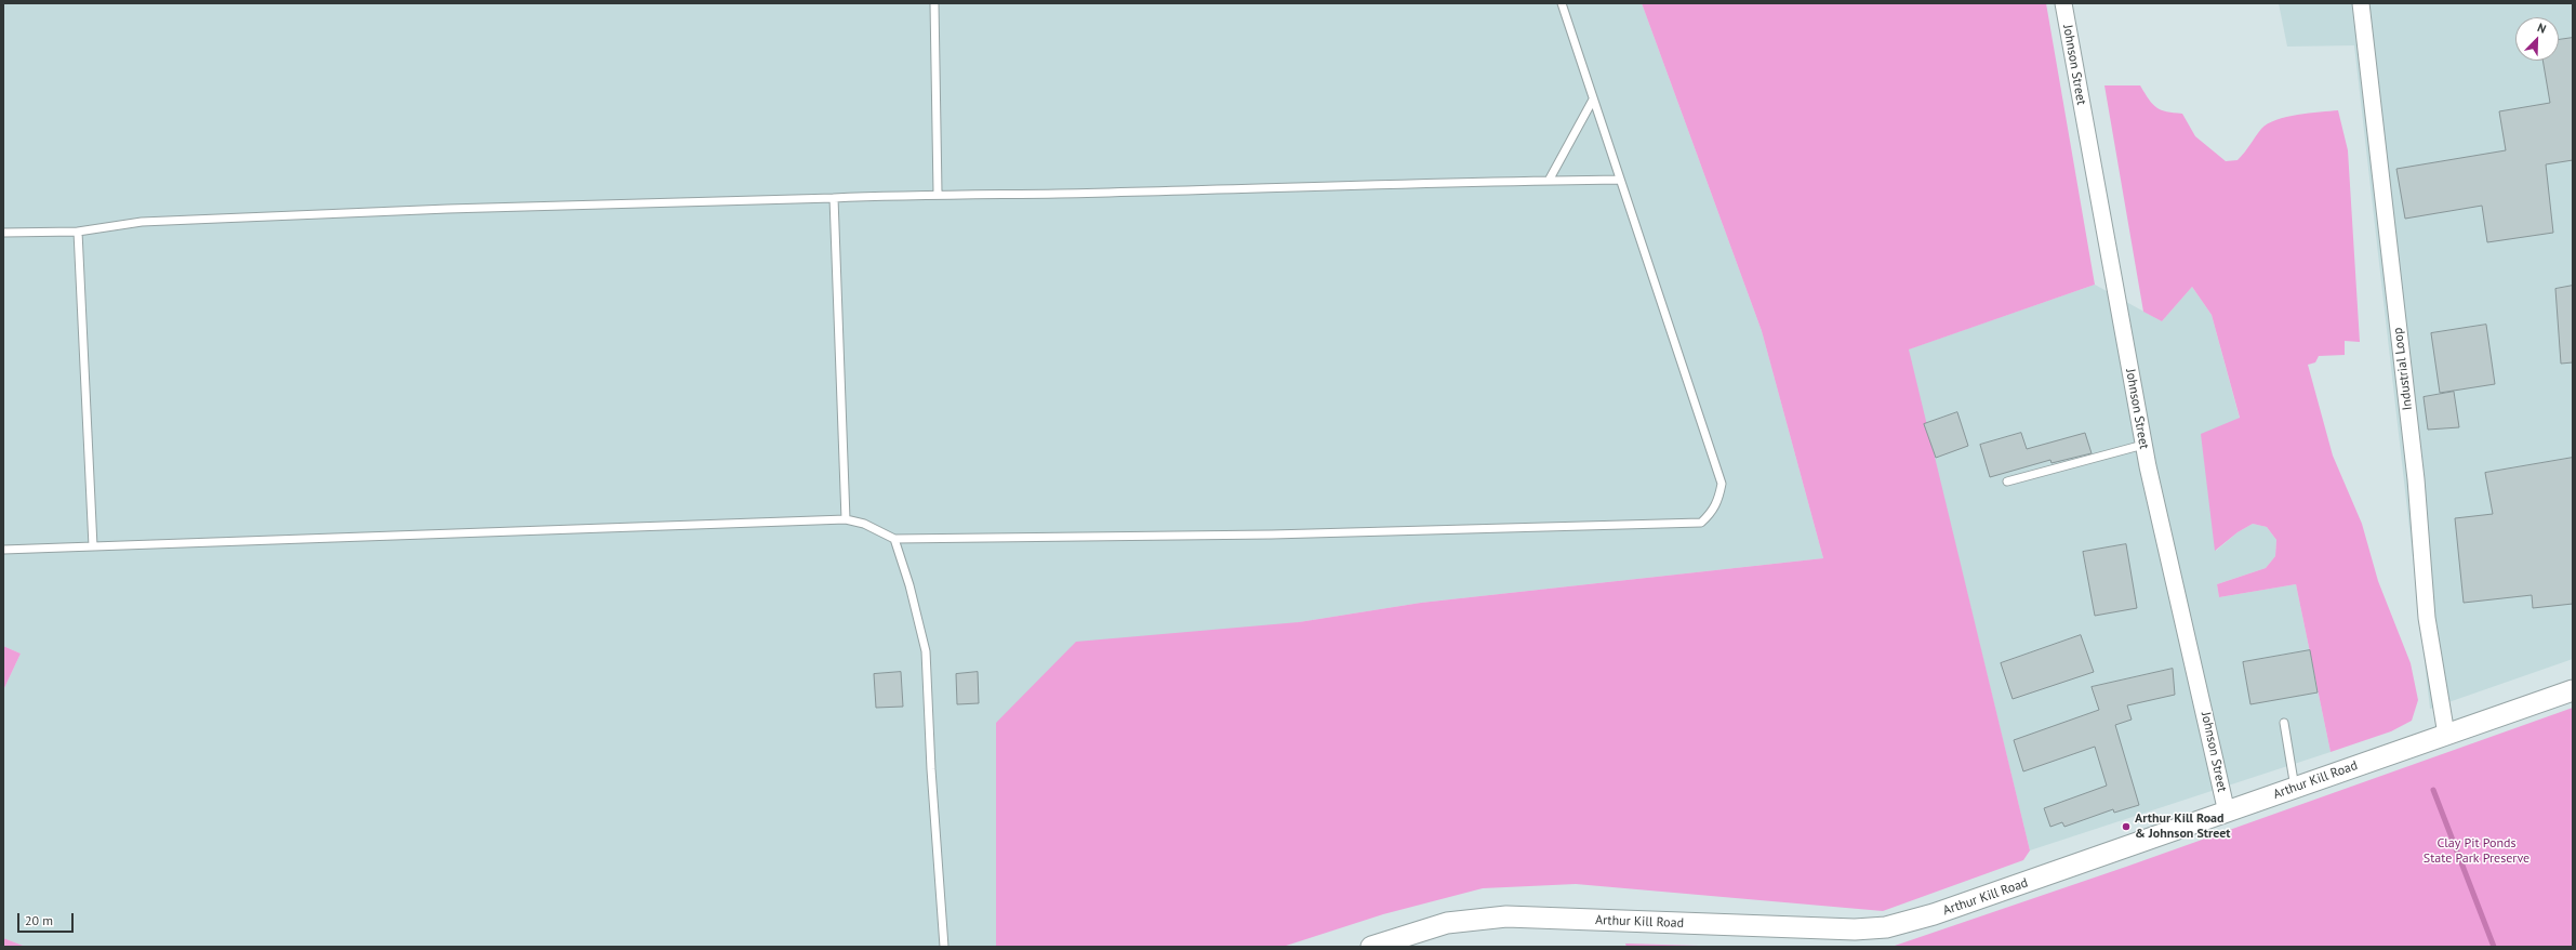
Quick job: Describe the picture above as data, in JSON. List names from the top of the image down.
{
  "streets": {
    "street": ["Johnson Street", "Industrial Loop", "Arthur Kill Road"]
  },
  "crossings": [
    ["Johnson Street", "Arthur Kill Road"],
    ["Industrial Loop", "Arthur Kill Road"]
  ],
  "parks": ["Clay Pit Ponds State Park Preserve"],
  "places": ["Arthur Kill Road & Johnson Street"],
  "scale_bar": "20 m",
  "north": "top right"
}
